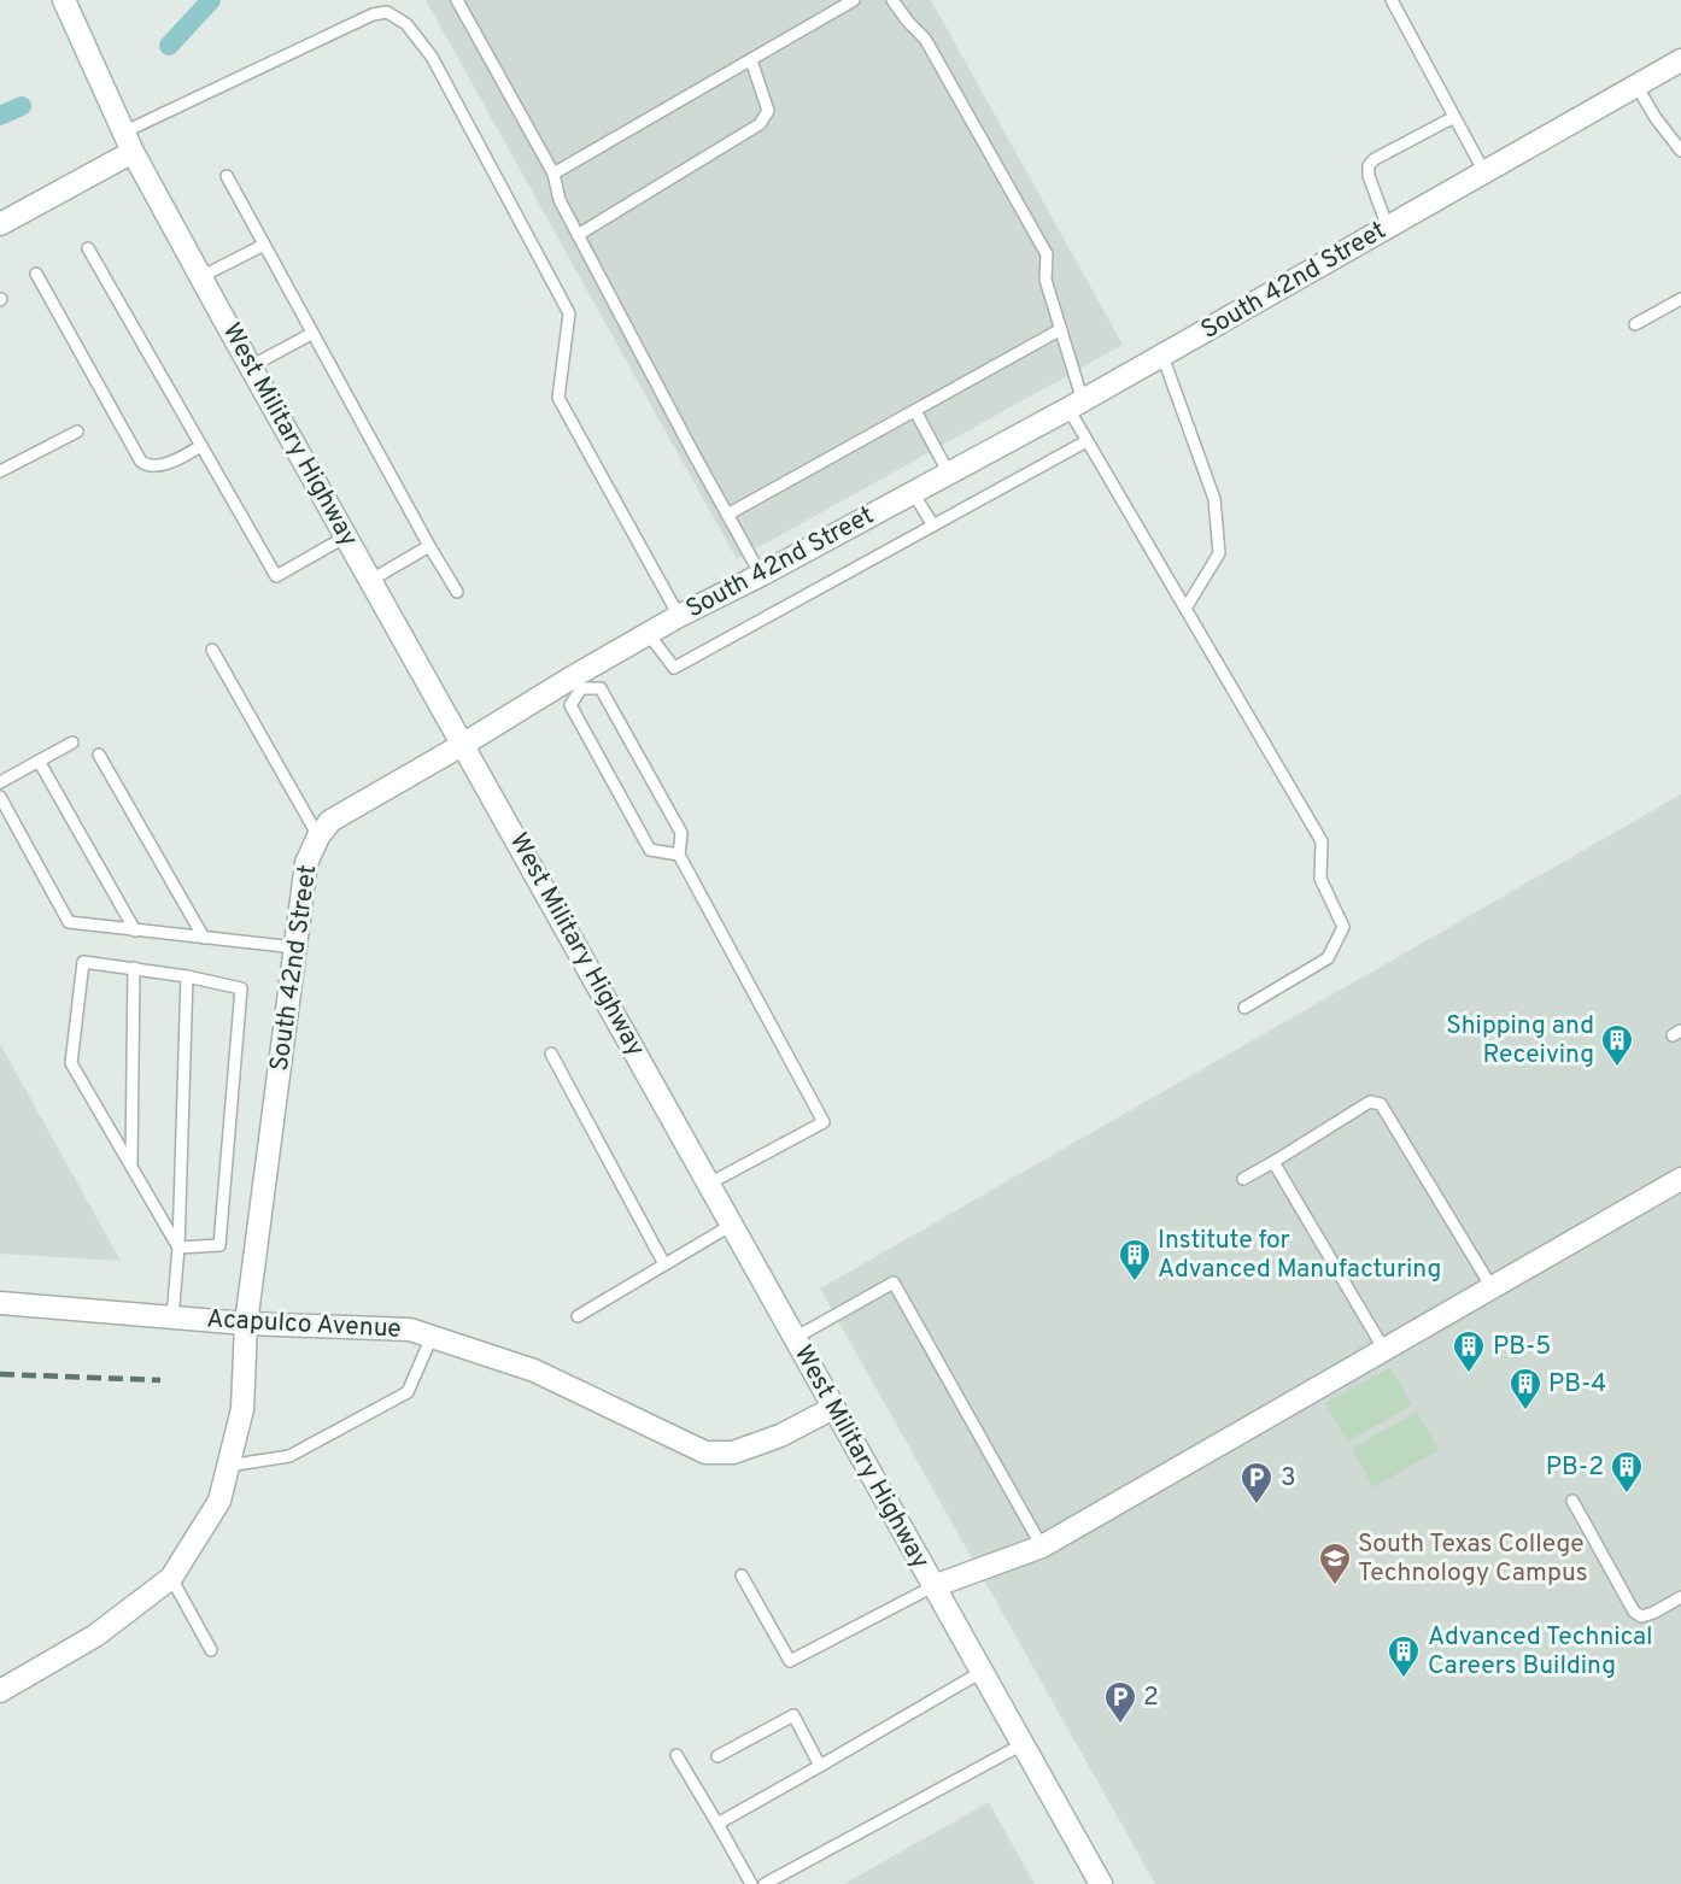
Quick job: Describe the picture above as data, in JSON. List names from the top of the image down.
{
  "streets": {
    "street": ["South 42nd Street", "West Military Highway", "Acapulco Avenue"]
  },
  "crossings": [
    ["South 42nd Street", "West Military Highway"],
    ["South 42nd Street", "Acapulco Avenue"],
    ["West Military Highway", "Acapulco Avenue"]
  ],
  "places": {
    "building": [
      "Shipping and Receiving",
      "Institute for Advanced Manufacturing",
      "PB-5",
      "PB-4",
      "PB-2",
      "Advanced Technical Careers Building"
    ],
    "parking": ["3", "2"],
    "school or university": ["South Texas College Technology Campus"]
  }
}
